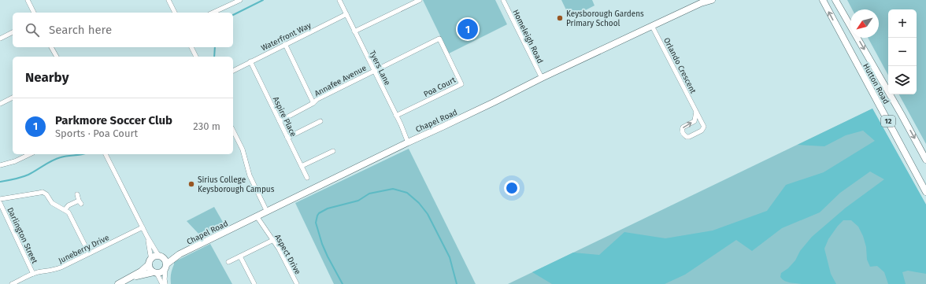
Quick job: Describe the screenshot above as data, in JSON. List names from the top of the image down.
{
  "streets": {
    "main road": ["Hutton Road", "Chapel Road", "12"],
    "street": [
      "Waterfront Way",
      "Homeleigh Road",
      "Orlando Crescent",
      "Tyers Lane",
      "Annafee Avenue",
      "Poa Court",
      "Aspire Place",
      "Darlington Street",
      "Juneberry Drive",
      "Aspect Drive"
    ]
  },
  "crossings": [
    ["Waterfront Way", "Tyers Lane"],
    ["Waterfront Way", "Aspire Place"],
    ["Homeleigh Road", "Chapel Road"],
    ["Orlando Crescent", "Chapel Road"],
    ["Tyers Lane", "Annafee Avenue"],
    ["Tyers Lane", "Poa Court"],
    ["Tyers Lane", "Chapel Road"],
    ["Annafee Avenue", "Poa Court"],
    ["Annafee Avenue", "Aspire Place"],
    ["Chapel Road", "Aspect Drive"],
    ["Darlington Street", "Juneberry Drive"]
  ],
  "places": ["Keysborough Gardens Primary School", "Sirius College Keysborough Campus"],
  "north": "bottom left",
  "page": {
    "map_buttons": ["+", "−"],
    "search": "Search here",
    "pins": "1",
    "heading": "Nearby",
    "list": [
      {
        "mark": "1",
        "name": "Parkmore Soccer Club",
        "note": "Sports · Poa Court",
        "value": "230 m"
      }
    ]
  }
}
